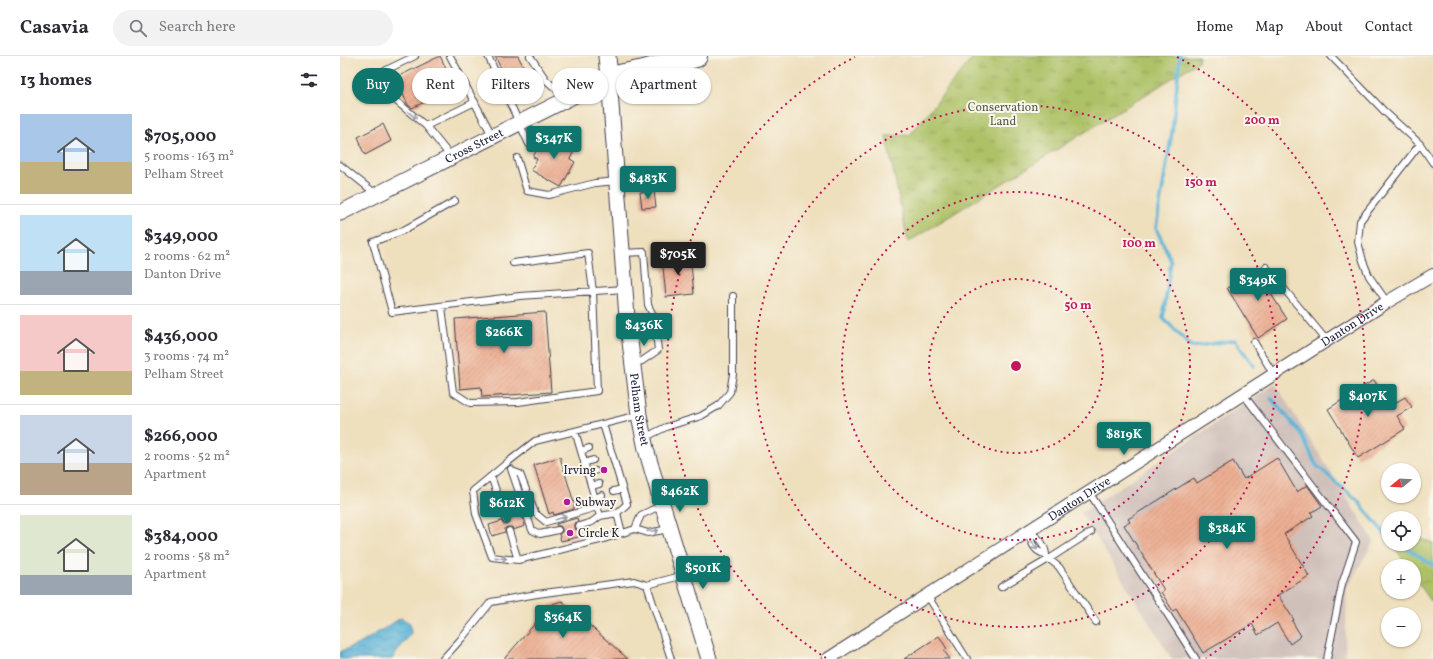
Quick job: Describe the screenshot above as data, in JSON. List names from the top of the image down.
{
  "streets": {
    "main road": ["Pelham Street"],
    "street": ["Cross Street", "Danton Drive"]
  },
  "parks": ["Conservation Land"],
  "places": ["Irving", "Subway", "Circle K"],
  "north": "left",
  "page": {
    "header": "Casavia",
    "search": "Search here",
    "nav": [
      "Home",
      "Map",
      "About",
      "Contact"
    ],
    "heading": "13 homes",
    "chip": [
      "Buy",
      "Rent",
      "Filters",
      "New",
      "Apartment"
    ],
    "list": [
      {
        "name": "$705,000",
        "note": "5 rooms · 163 m² · Pelham Street"
      },
      {
        "name": "$349,000",
        "note": "2 rooms · 62 m² · Danton Drive"
      },
      {
        "name": "$436,000",
        "note": "3 rooms · 74 m² · Pelham Street"
      },
      {
        "name": "$266,000",
        "note": "2 rooms · 52 m² · Apartment"
      },
      {
        "name": "$384,000",
        "note": "2 rooms · 58 m² · Apartment"
      }
    ],
    "price": [
      "$347K",
      "$483K",
      "$705K",
      "$349K",
      "$436K",
      "$266K",
      "$407K",
      "$819K",
      "$462K",
      "$612K",
      "$384K",
      "$501K",
      "$364K"
    ],
    "map_buttons": ["+", "−"]
  },
  "rings": [
    "200 m",
    "150 m",
    "100 m",
    "50 m"
  ]
}
